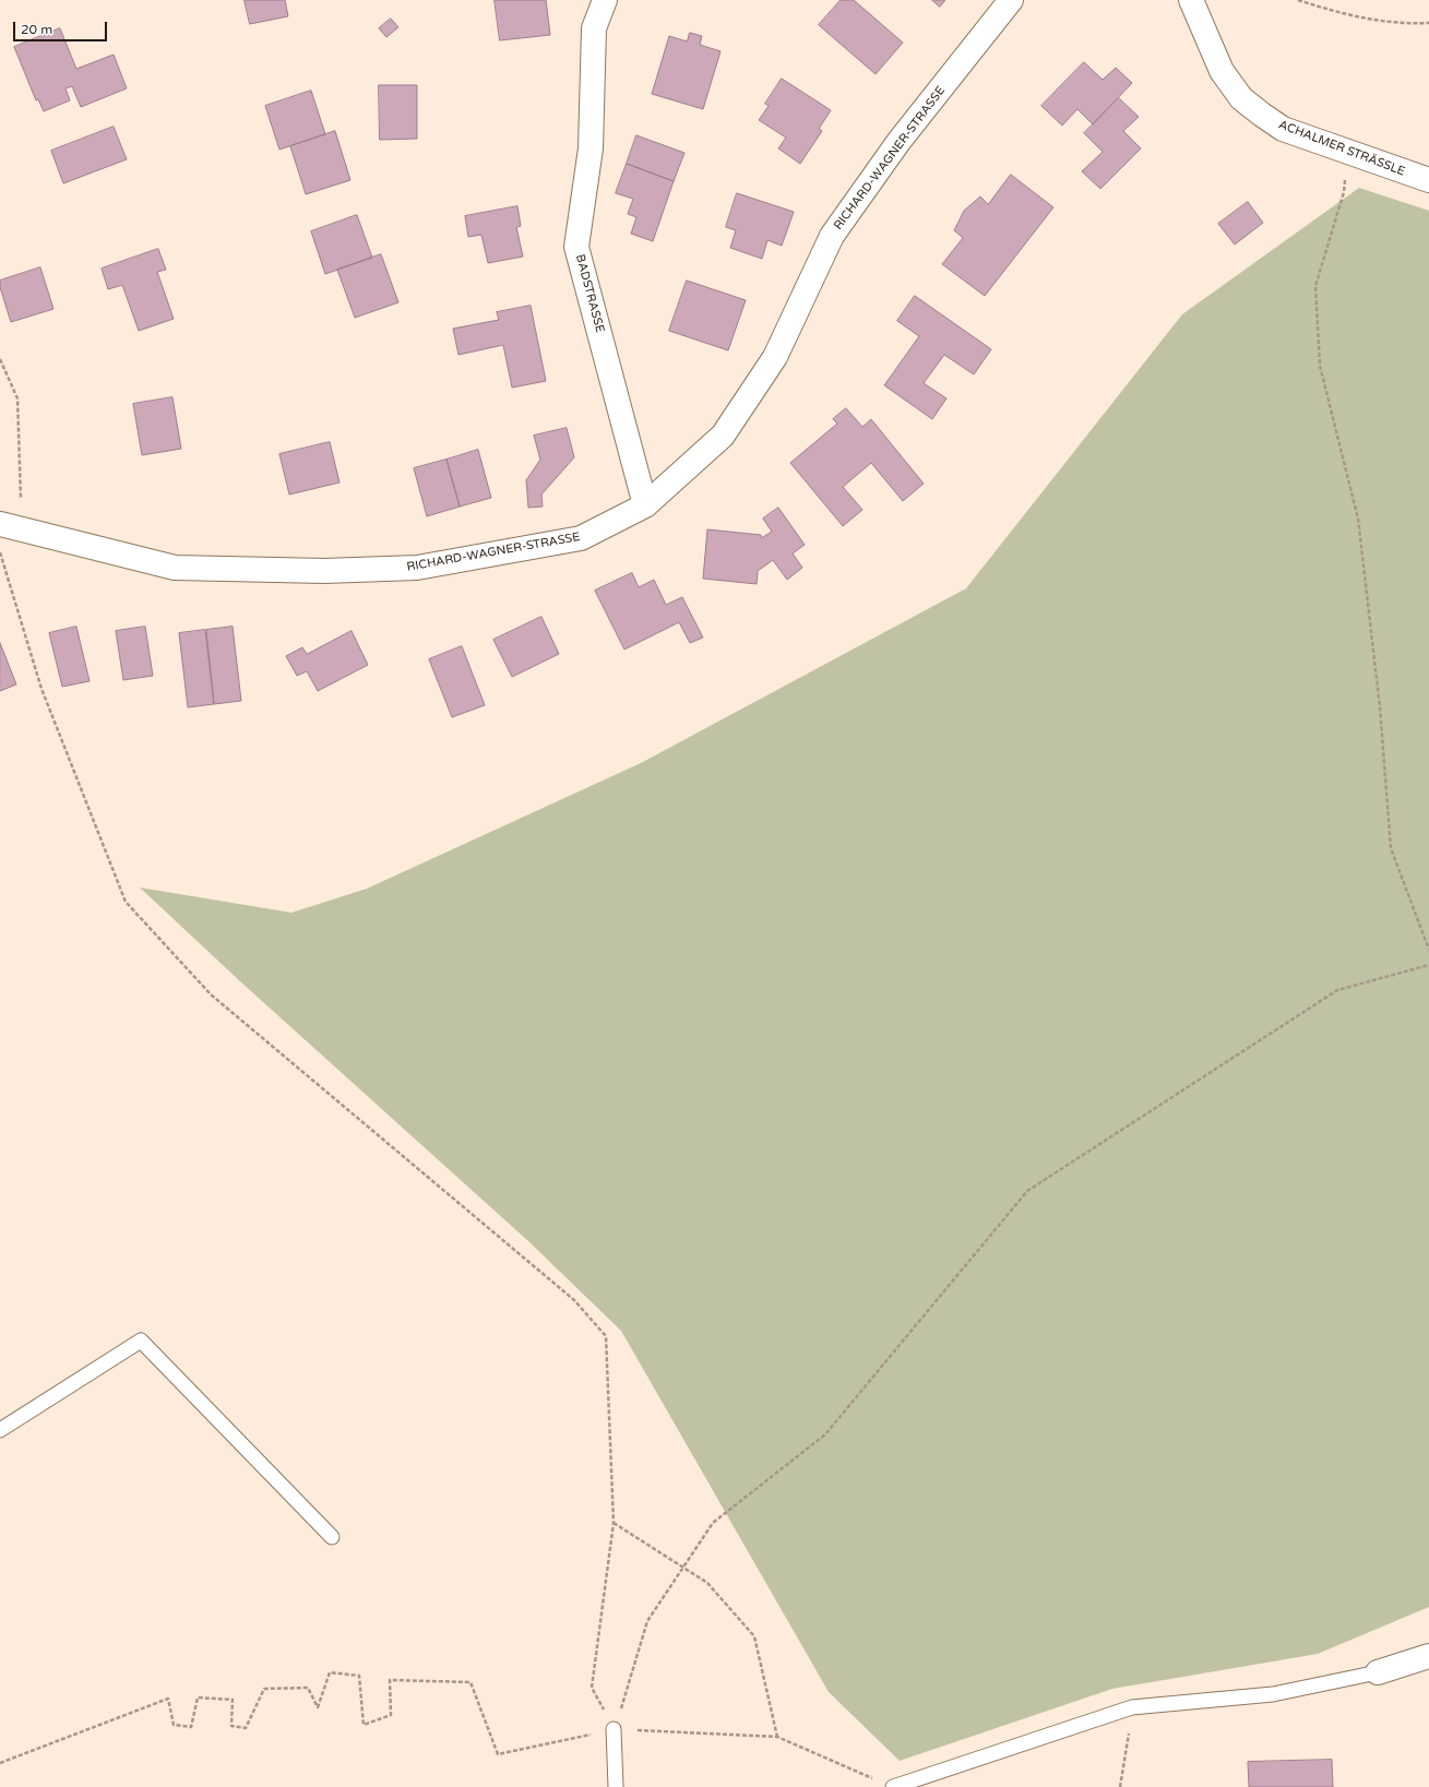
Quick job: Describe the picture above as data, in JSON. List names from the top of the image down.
{
  "streets": {
    "street": ["ACHALMER STRÄSSLE", "RICHARD-WAGNER-STRASSE", "BADSTRASSE"]
  },
  "crossings": [
    ["RICHARD-WAGNER-STRASSE", "BADSTRASSE"]
  ],
  "scale_bar": "20 m"
}
